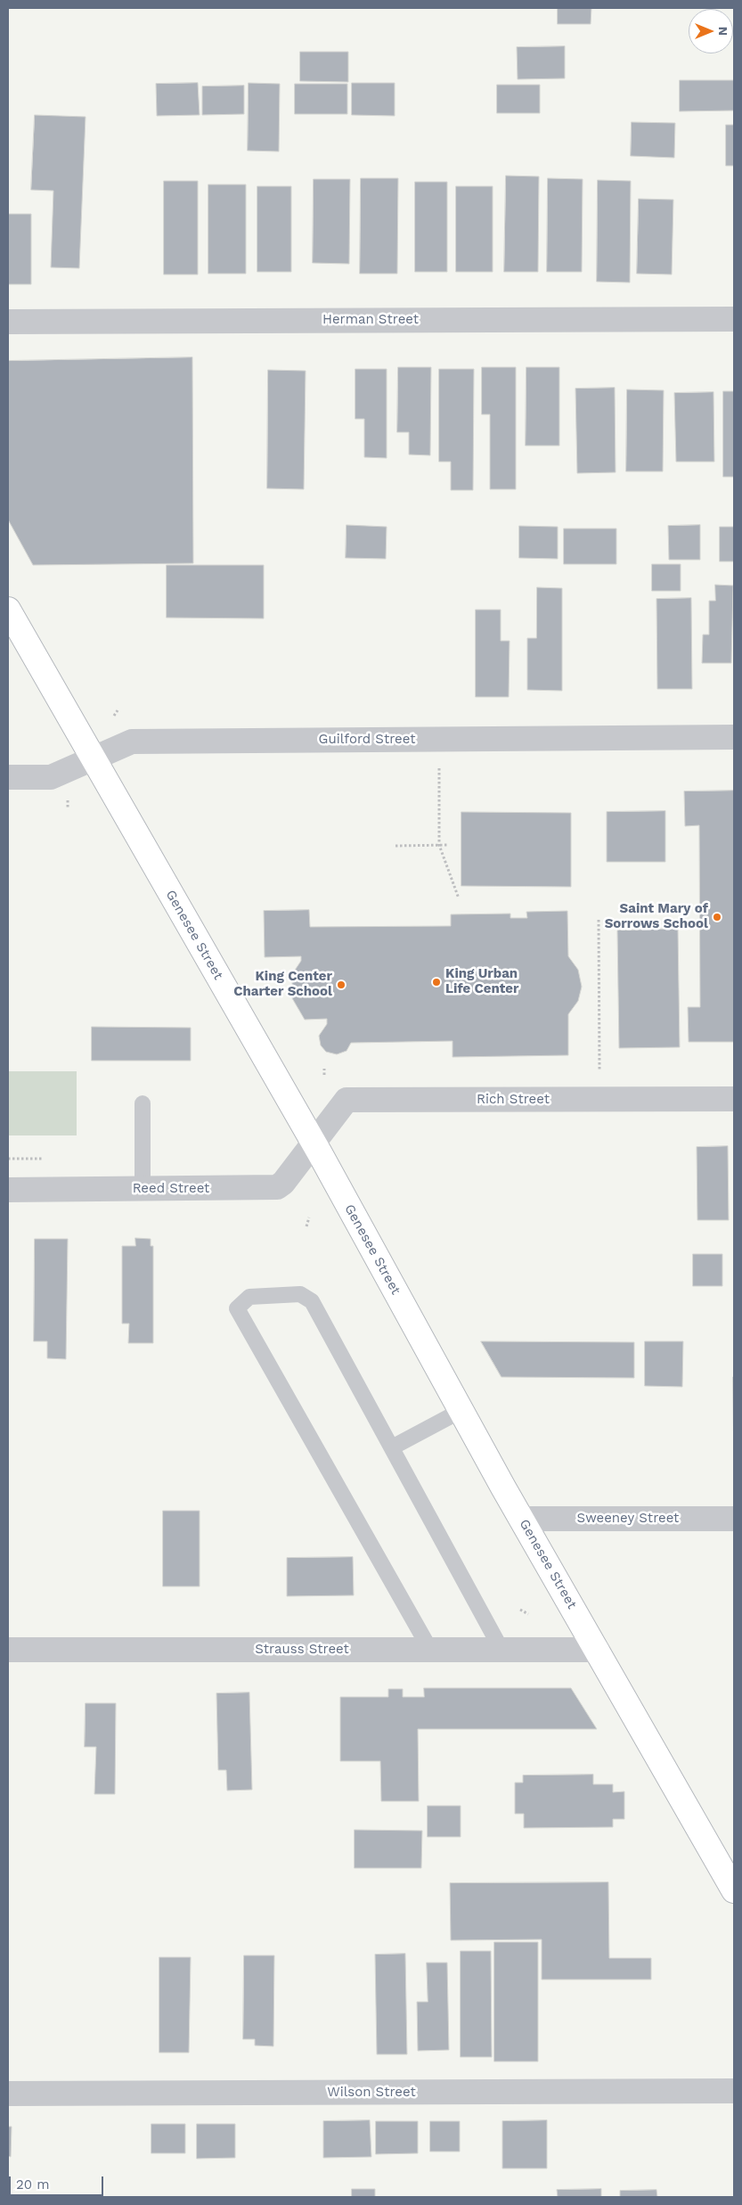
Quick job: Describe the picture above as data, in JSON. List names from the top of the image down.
{
  "streets": {
    "main road": ["Genesee Street"],
    "street": [
      "Herman Street",
      "Guilford Street",
      "Rich Street",
      "Reed Street",
      "Sweeney Street",
      "Strauss Street",
      "Wilson Street"
    ]
  },
  "crossings": [
    ["Guilford Street", "Genesee Street"],
    ["Genesee Street", "Rich Street"],
    ["Genesee Street", "Reed Street"],
    ["Genesee Street", "Sweeney Street"],
    ["Genesee Street", "Strauss Street"],
    ["Rich Street", "Reed Street"]
  ],
  "places": ["Saint Mary of Sorrows School", "King Urban Life Center", "King Center Charter School"],
  "scale_bar": "20 m",
  "north": "right"
}
